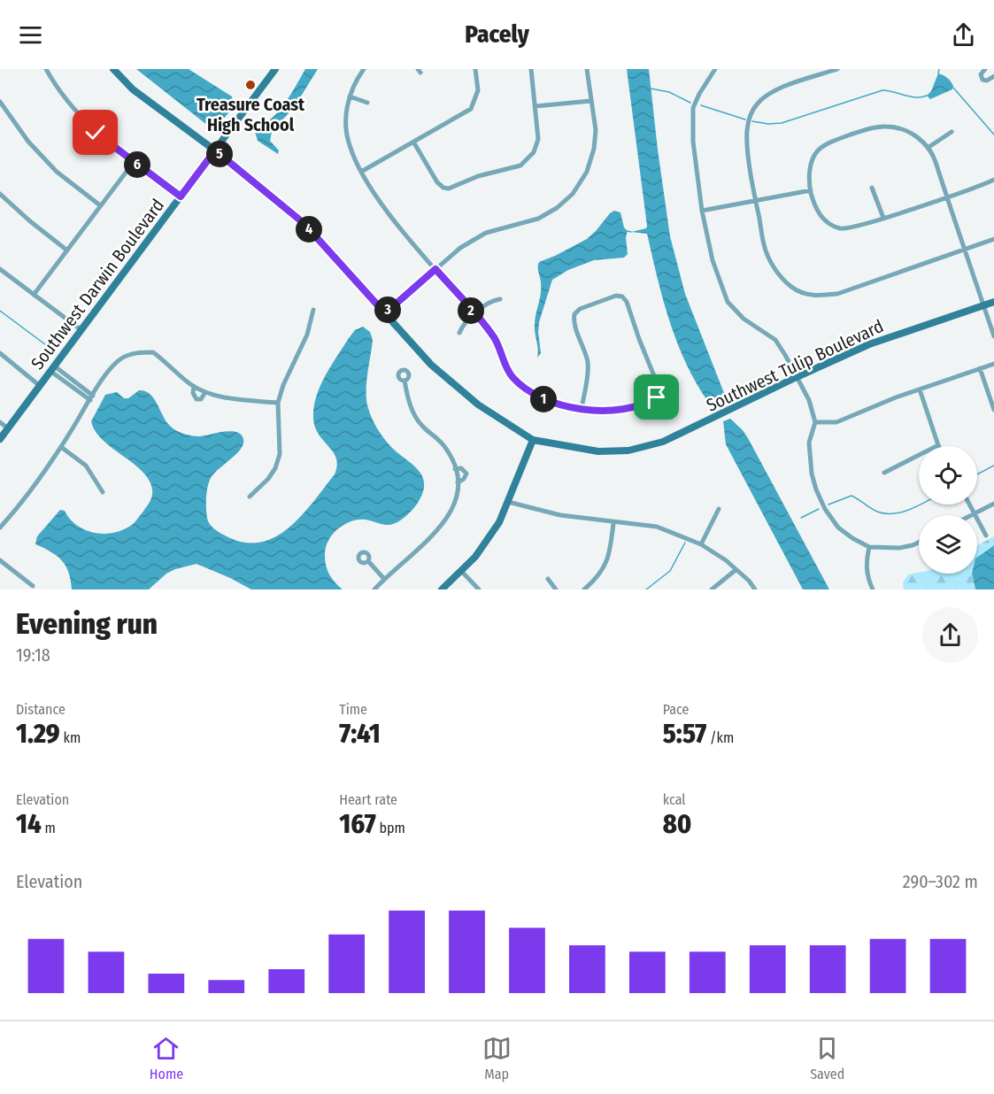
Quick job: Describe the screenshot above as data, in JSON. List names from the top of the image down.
{
  "streets": {
    "street": ["Southwest Darwin Boulevard", "Southwest Tulip Boulevard"]
  },
  "crossings": [
    ["Southwest Darwin Boulevard", "Southwest Tulip Boulevard"]
  ],
  "places": ["Treasure Coast High School"],
  "page": {
    "header": "Pacely",
    "pins": [
      "5",
      "6",
      "4",
      "3",
      "2",
      "1"
    ],
    "heading": ["Evening run", "19:18"],
    "stats": [
      ["Distance", "1.29 km"],
      ["Time", "7:41"],
      ["Pace", "5:57 /km"],
      ["Elevation", "14 m"],
      ["Heart rate", "167 bpm"],
      ["kcal", "80"]
    ],
    "chart": ["Elevation", "290–302 m"],
    "tabs": ["Home", "Map", "Saved"]
  }
}
